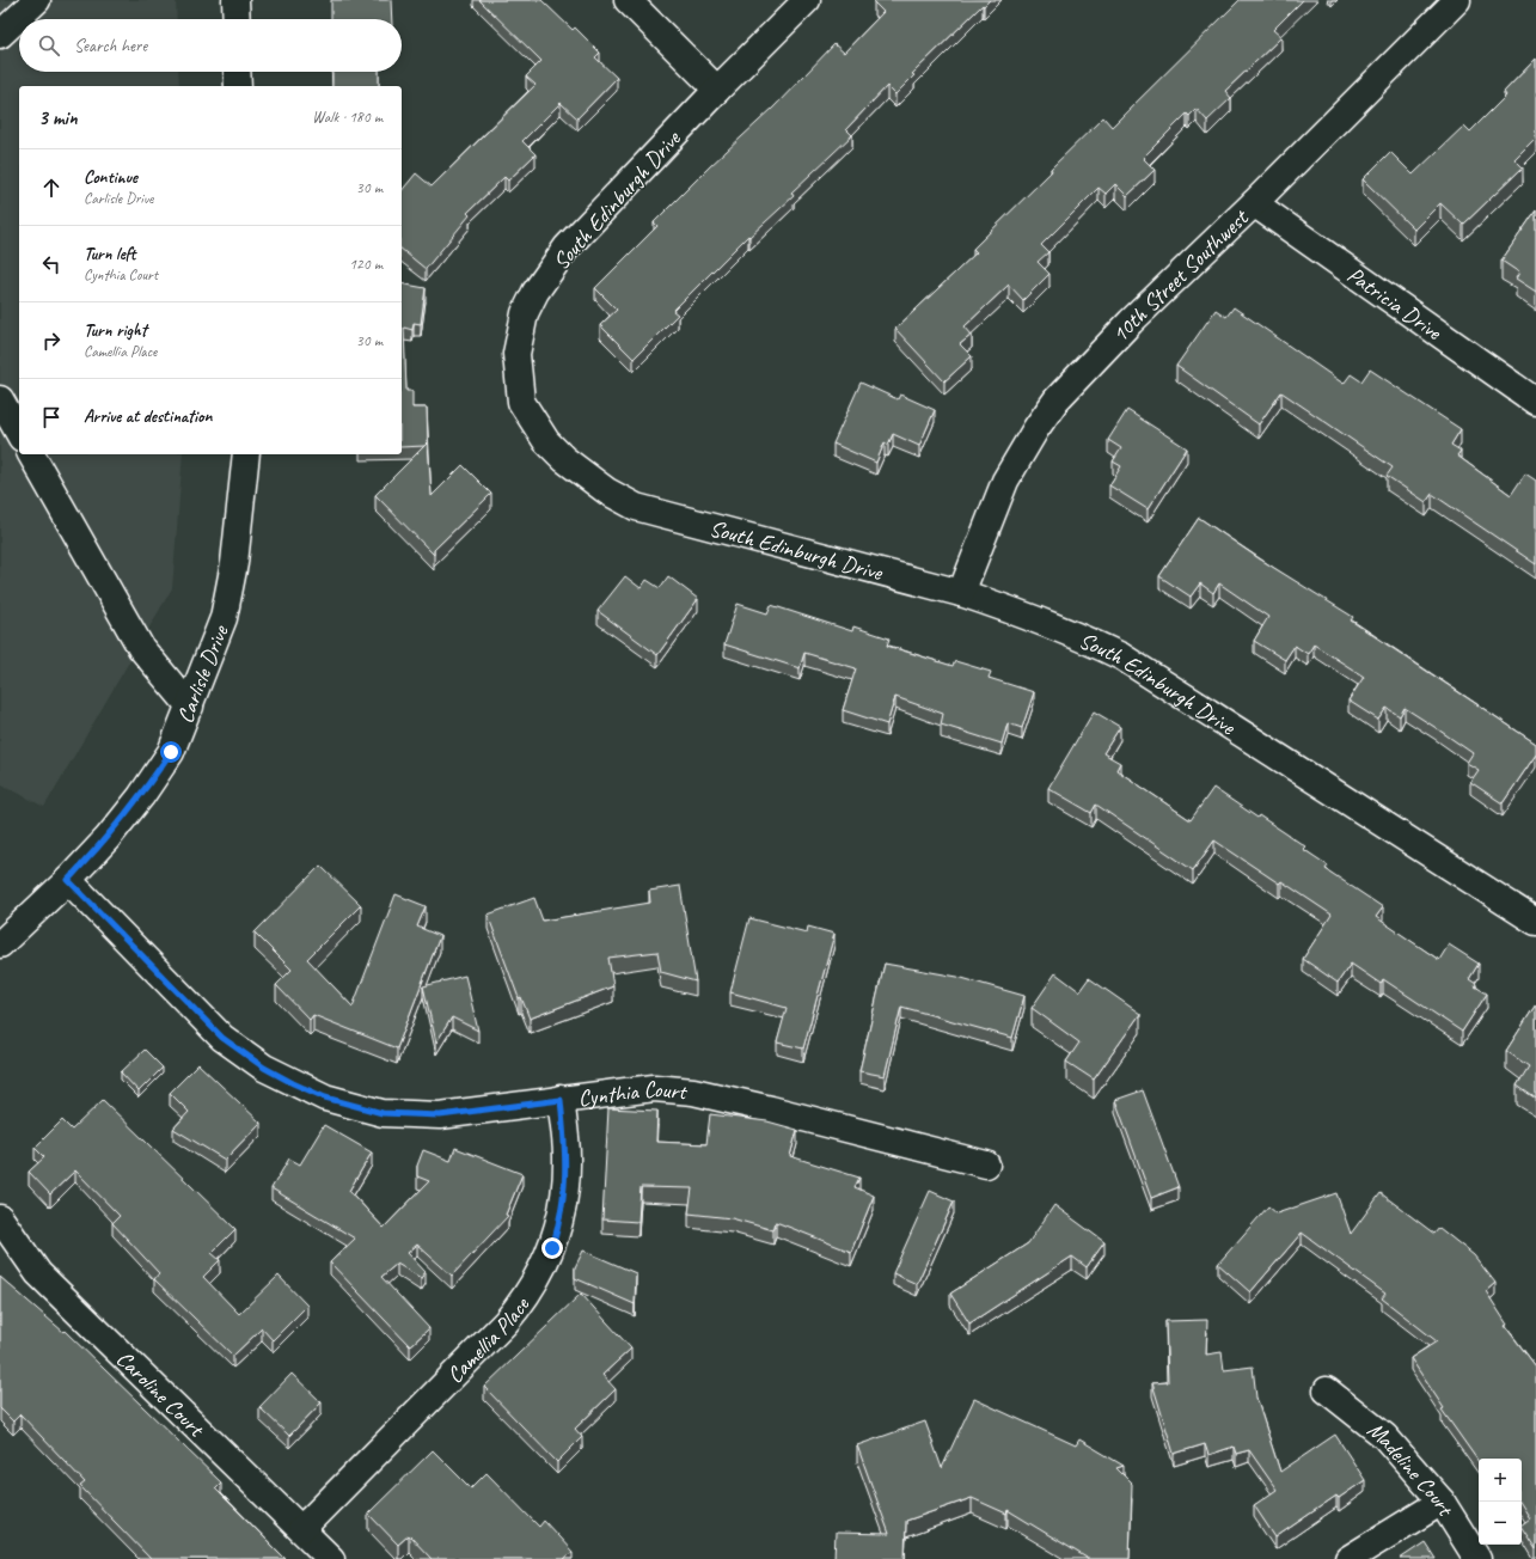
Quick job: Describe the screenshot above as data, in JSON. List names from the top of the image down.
{
  "streets": {
    "street": [
      "South Edinburgh Drive",
      "10th Street Southwest",
      "Patricia Drive",
      "Carlisle Drive",
      "Cynthia Court",
      "Camellia Place",
      "Caroline Court",
      "Madeline Court"
    ]
  },
  "crossings": [
    ["South Edinburgh Drive", "10th Street Southwest"],
    ["10th Street Southwest", "Patricia Drive"],
    ["Carlisle Drive", "Cynthia Court"],
    ["Cynthia Court", "Camellia Place"],
    ["Camellia Place", "Caroline Court"]
  ],
  "page": {
    "search": "Search here",
    "heading": ["3 min", "Walk · 180 m"],
    "list": [
      ["Continue", "Carlisle Drive", "30 m"],
      ["Turn left", "Cynthia Court", "120 m"],
      ["Turn right", "Camellia Place", "30 m"],
      "Arrive at destination"
    ],
    "map_buttons": ["+", "−"]
  }
}
